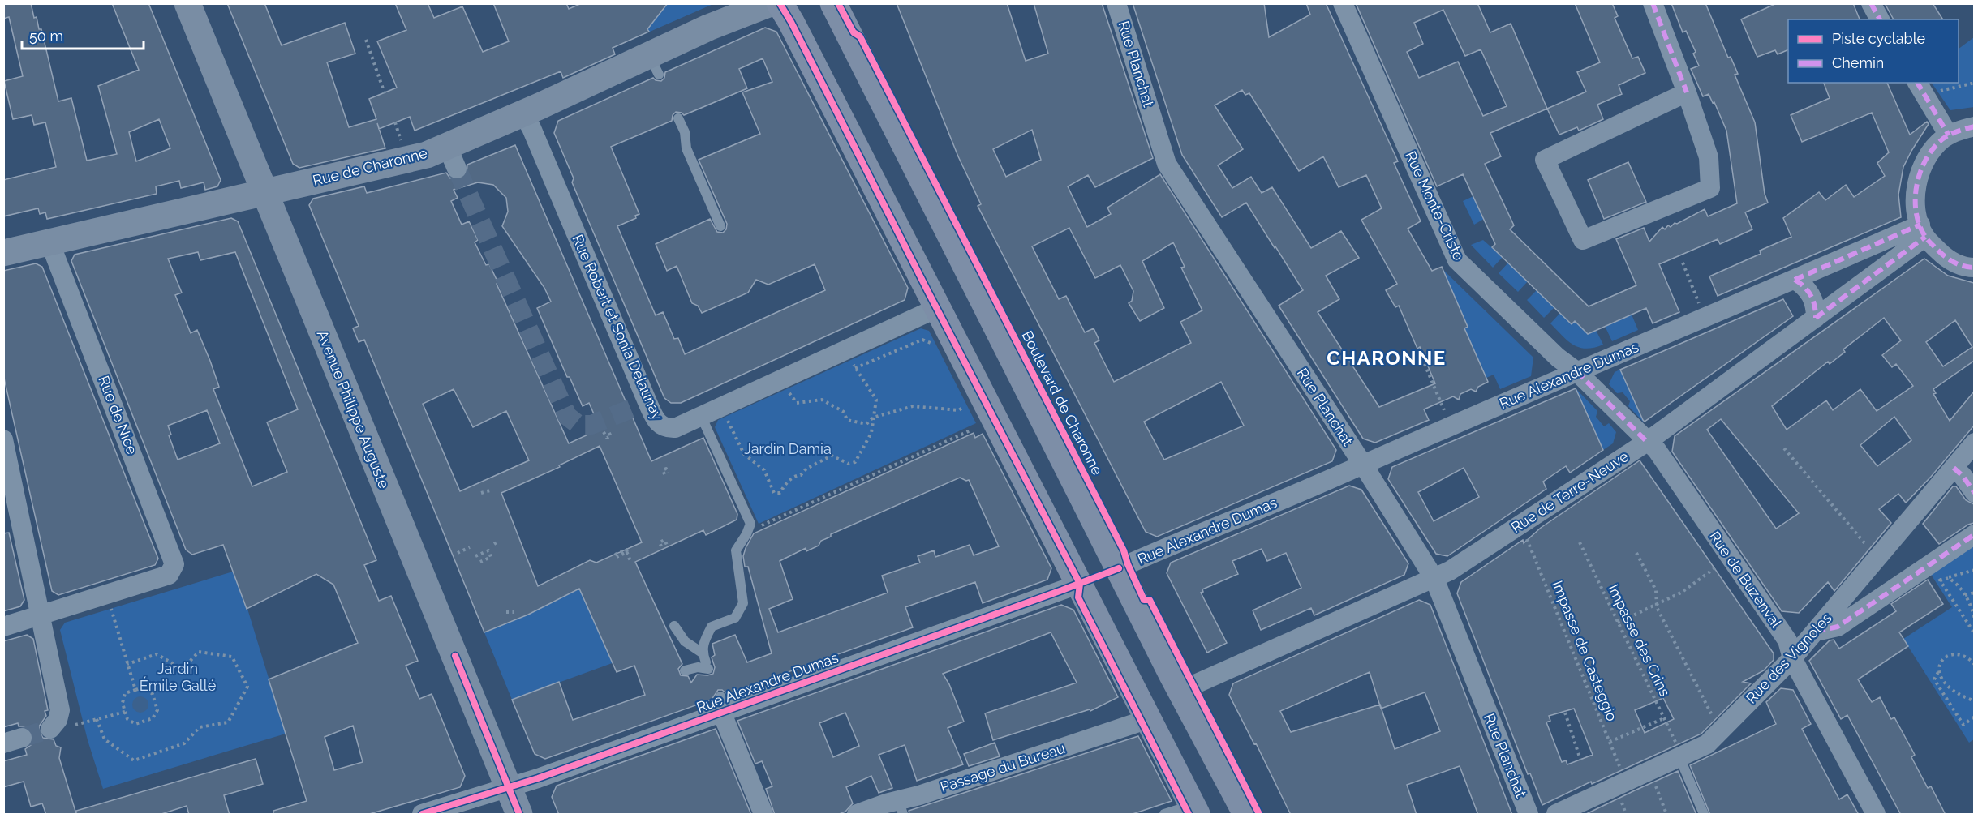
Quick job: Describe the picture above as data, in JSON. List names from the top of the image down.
{
  "streets": {
    "main road": [
      "Rue de Charonne",
      "Rue Alexandre Dumas",
      "Boulevard de Charonne",
      "Avenue Philippe Auguste"
    ],
    "street": [
      "Rue Planchat",
      "Rue Monte-Cristo",
      "Rue Robert et Sonia Delaunay",
      "Rue de Nice",
      "Rue de Terre-Neuve",
      "Rue de Buzenval",
      "Rue des Vignoles",
      "Passage du Bureau"
    ],
    "path": ["Impasse des Crins", "Impasse de Casteggio"]
  },
  "crossings": [
    ["Rue Planchat", "Rue Alexandre Dumas"],
    ["Rue Planchat", "Rue de Terre-Neuve"],
    ["Rue de Charonne", "Rue Robert et Sonia Delaunay"],
    ["Rue de Charonne", "Avenue Philippe Auguste"],
    ["Rue de Charonne", "Rue de Nice"],
    ["Rue Monte-Cristo", "Rue Alexandre Dumas"],
    ["Rue Monte-Cristo", "Rue de Buzenval"],
    ["Rue Alexandre Dumas", "Boulevard de Charonne"],
    ["Rue Alexandre Dumas", "Avenue Philippe Auguste"],
    ["Rue Alexandre Dumas", "Rue de Terre-Neuve"],
    ["Rue Alexandre Dumas", "Rue de Buzenval"],
    ["Boulevard de Charonne", "Rue de Terre-Neuve"],
    ["Rue de Terre-Neuve", "Rue de Buzenval"],
    ["Rue de Buzenval", "Rue des Vignoles"],
    ["Impasse des Crins", "Rue des Vignoles"]
  ],
  "districts": ["CHARONNE"],
  "parks": ["Jardin Damia", "Jardin Émile Gallé"],
  "legend": ["Piste cyclable", "Chemin"],
  "scale_bar": "50 m"
}
